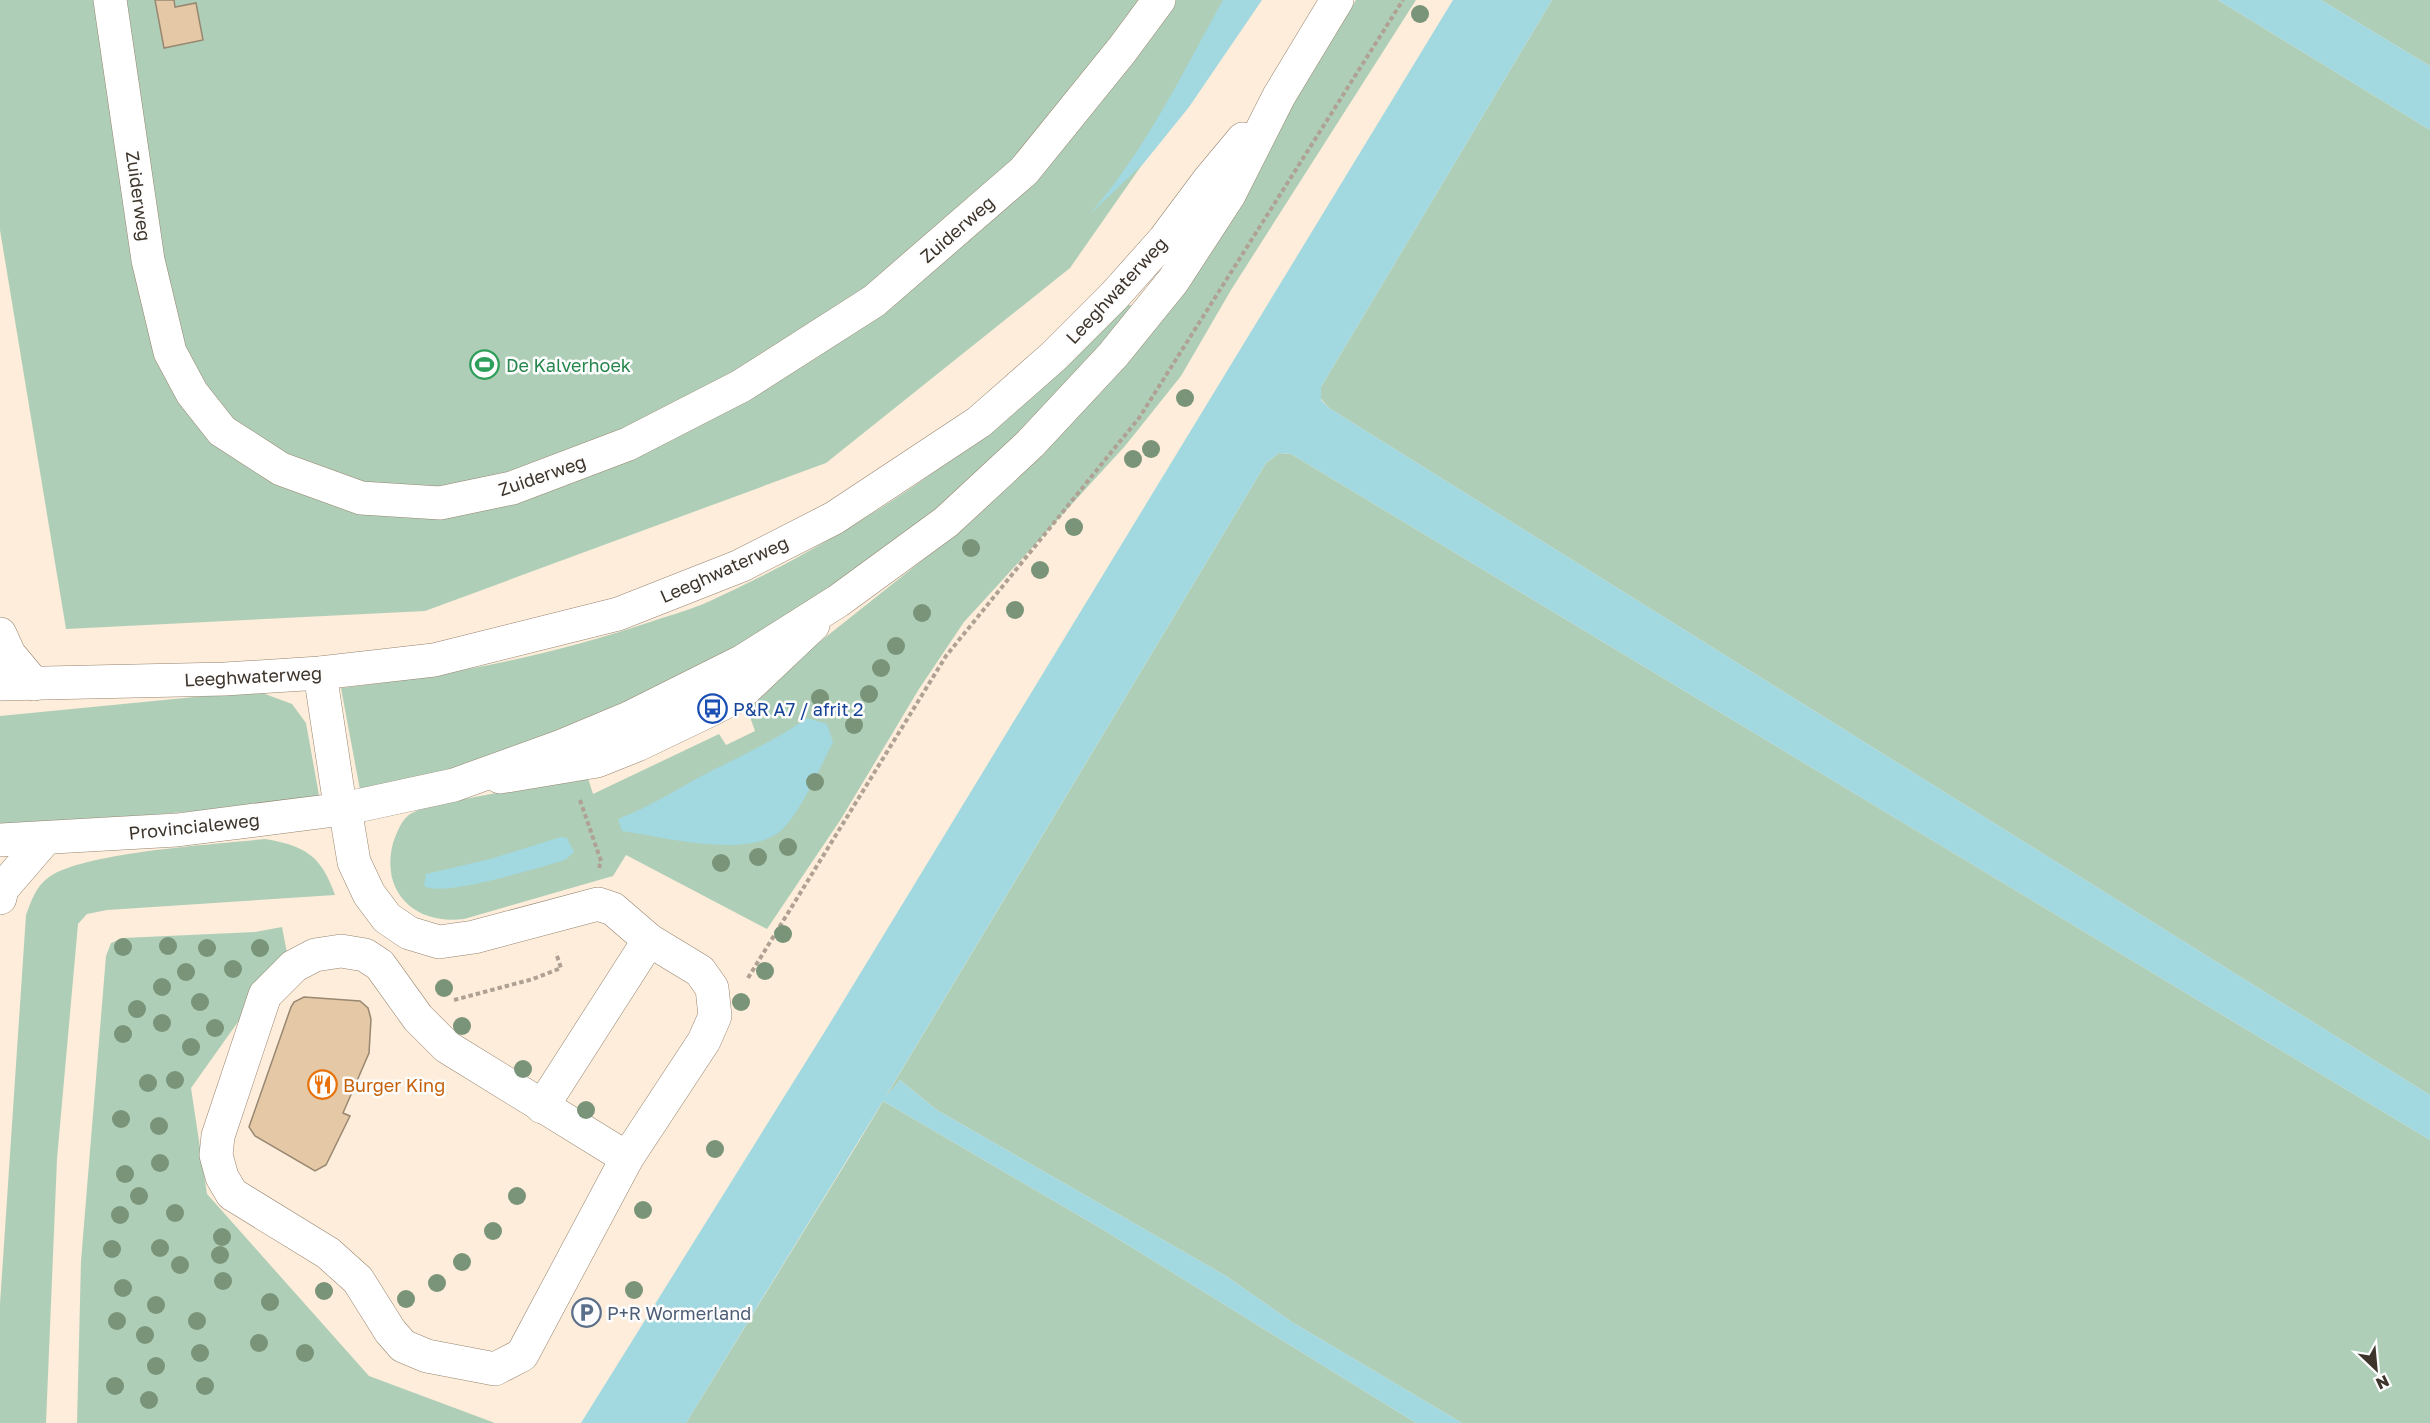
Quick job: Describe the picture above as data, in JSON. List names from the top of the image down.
{
  "streets": {
    "main road": ["Zuiderweg", "Leeghwaterweg", "Provincialeweg"]
  },
  "crossings": [
    ["Leeghwaterweg", "Provincialeweg"]
  ],
  "places": {
    "sports": ["De Kalverhoek"],
    "bus stop": ["P&R A7 / afrit 2"],
    "restaurant": ["Burger King"],
    "parking": ["P+R Wormerland"]
  },
  "north": "bottom right"
}
